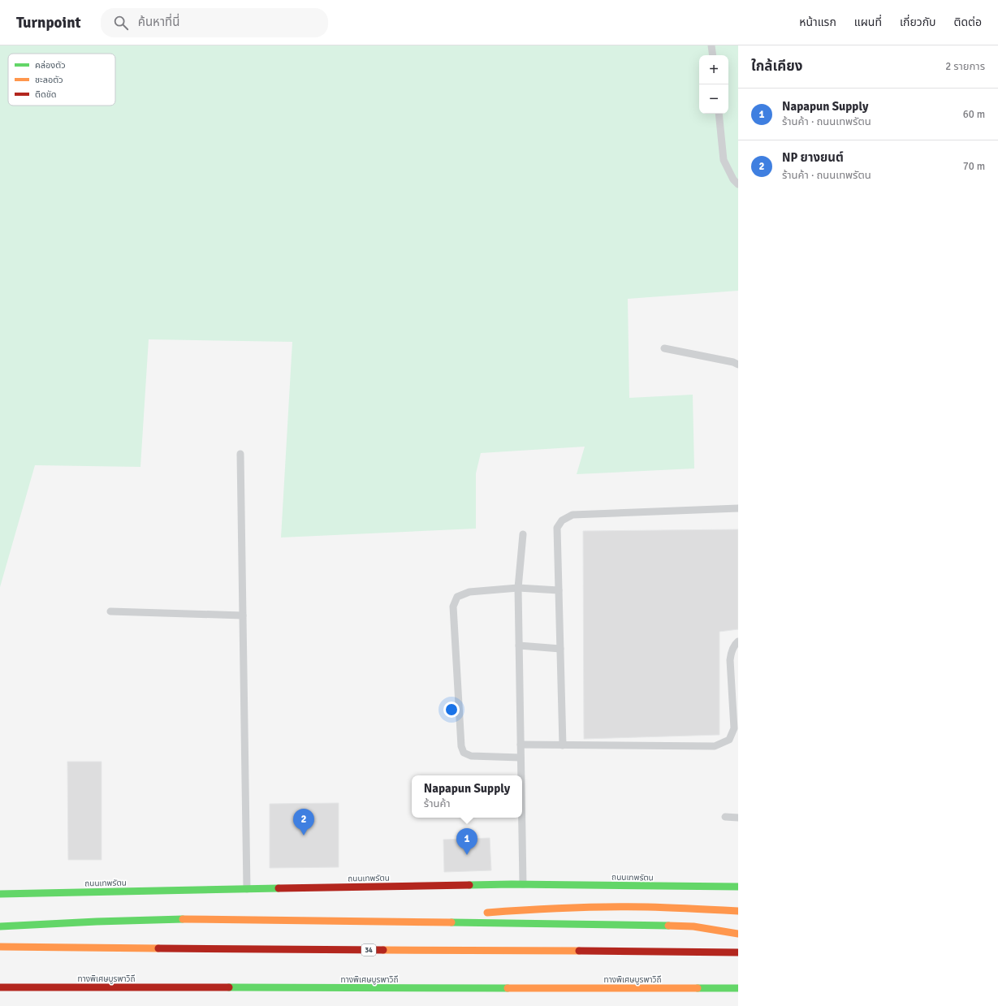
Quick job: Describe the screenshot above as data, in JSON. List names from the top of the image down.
{
  "streets": {
    "main road": ["ถนนเทพรัตน", "34", "ทางพิเศษบูรพาวิถี"]
  },
  "legend": ["คล่องตัว", "ชะลอตัว", "ติดขัด"],
  "page": {
    "header": "Turnpoint",
    "search": "ค้นหาที่นี่",
    "nav": [
      "หน้าแรก",
      "แผนที่",
      "เกี่ยวกับ",
      "ติดต่อ"
    ],
    "heading": ["ใกล้เคียง", "2 รายการ"],
    "map_buttons": ["+", "−"],
    "list": [
      {
        "mark": "1",
        "name": "Napapun Supply",
        "note": "ร้านค้า · ถนนเทพรัตน",
        "value": "60 m"
      },
      {
        "mark": "2",
        "name": "NP ยางยนต์",
        "note": "ร้านค้า · ถนนเทพรัตน",
        "value": "70 m"
      }
    ],
    "popup": ["Napapun Supply", "ร้านค้า"],
    "pins": ["2", "1"]
  }
}
